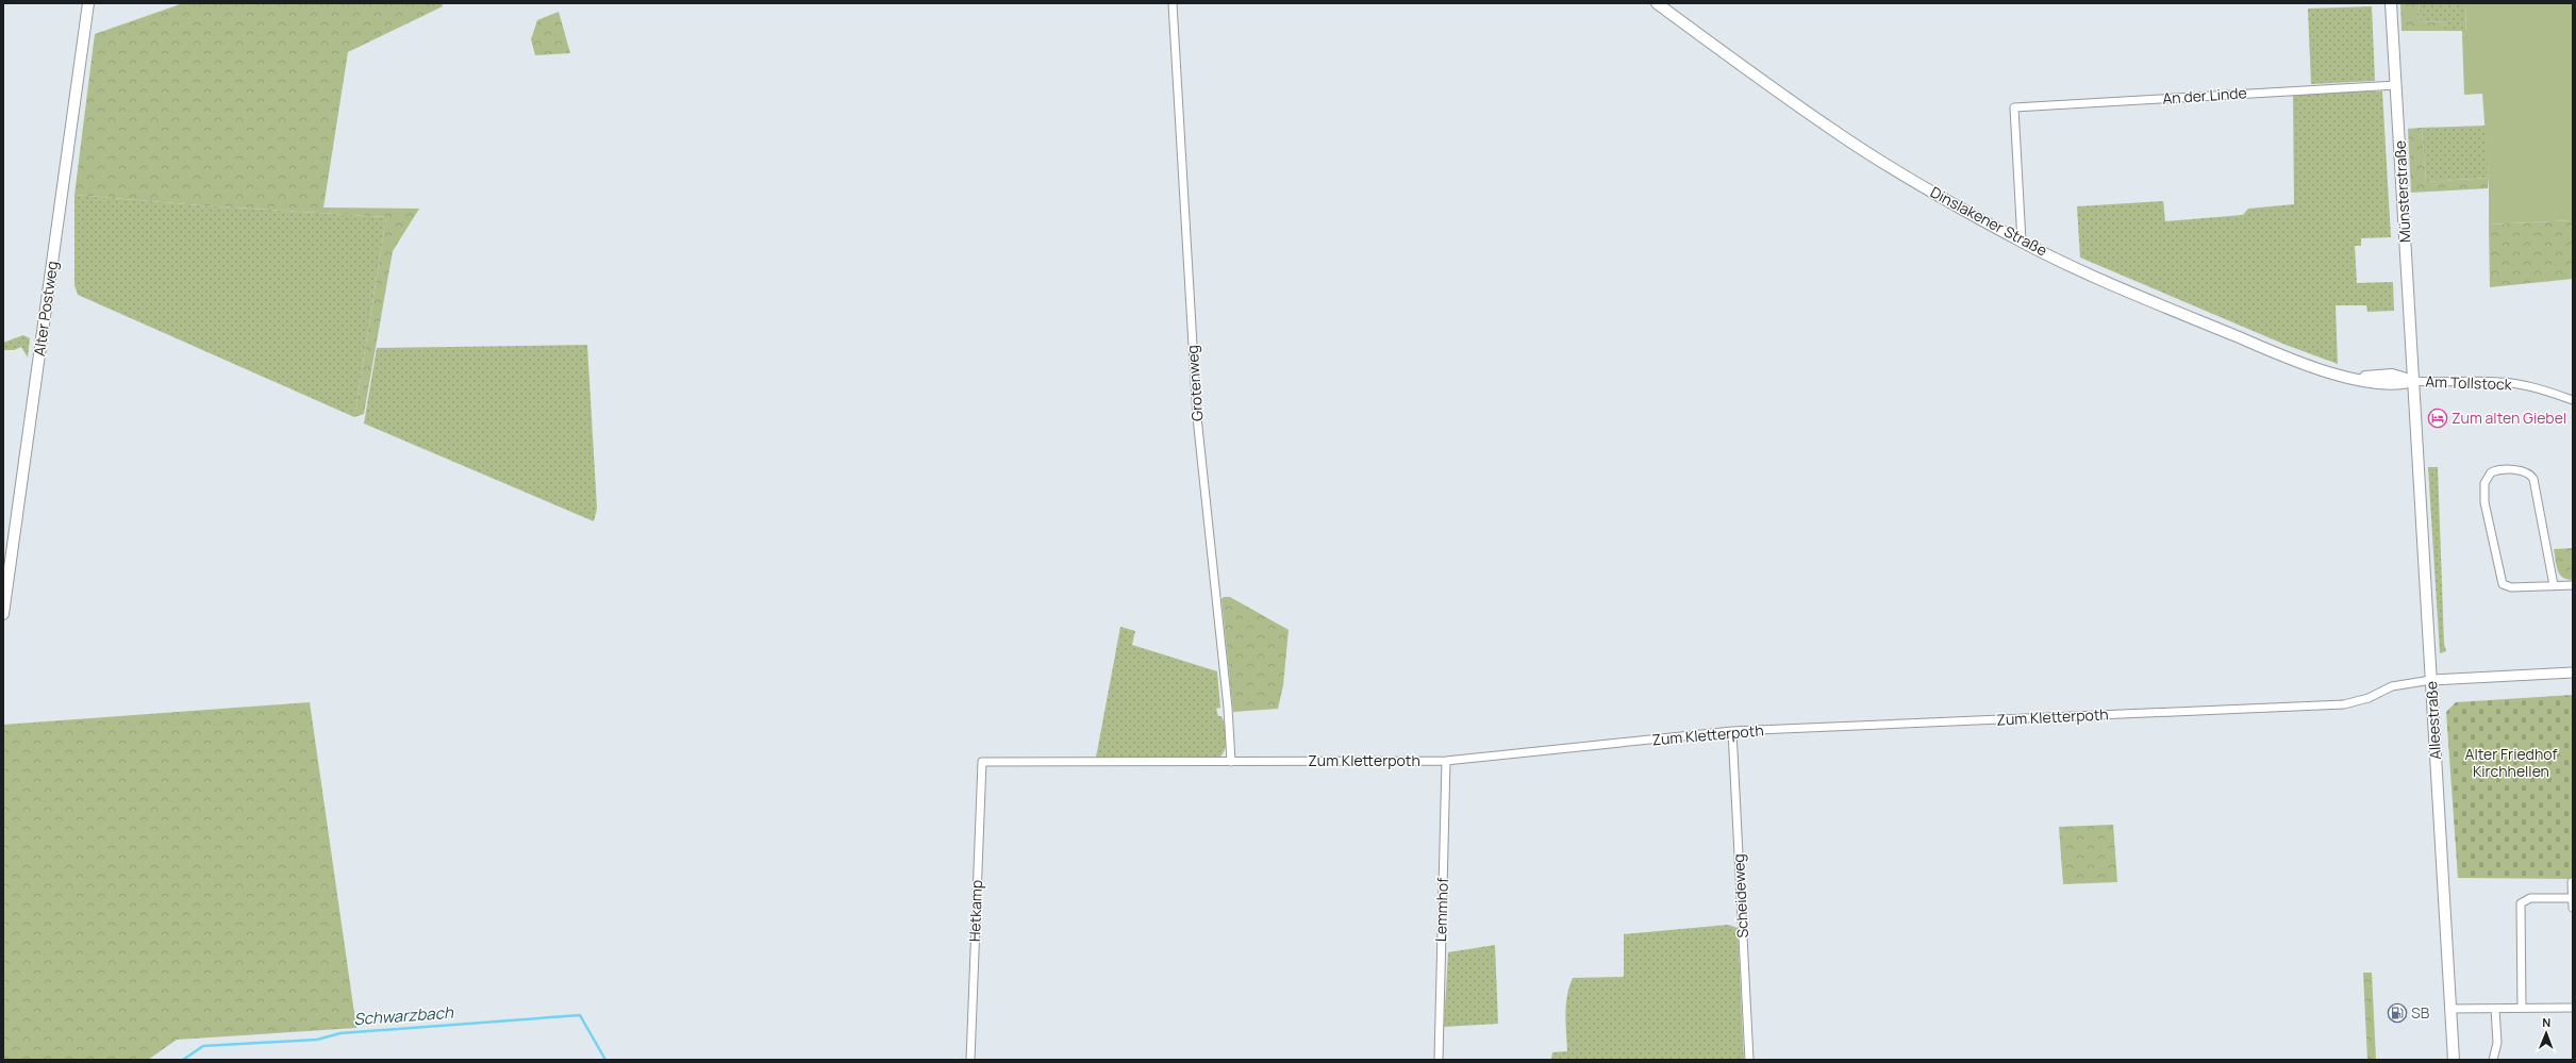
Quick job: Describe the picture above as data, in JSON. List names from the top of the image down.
{
  "streets": {
    "main road": [
      "Münsterstraße",
      "Dinslakener Straße",
      "Alter Postweg",
      "Alleestraße"
    ],
    "street": [
      "An der Linde",
      "Grotenweg",
      "Am Tollstock",
      "Zum Kletterpoth",
      "Scheideweg",
      "Lemmhof",
      "Hetkamp"
    ]
  },
  "crossings": [
    ["An der Linde", "Münsterstraße"],
    ["An der Linde", "Dinslakener Straße"],
    ["Münsterstraße", "Dinslakener Straße"],
    ["Münsterstraße", "Am Tollstock"],
    ["Münsterstraße", "Alleestraße"],
    ["Dinslakener Straße", "Am Tollstock"],
    ["Dinslakener Straße", "Alleestraße"],
    ["Grotenweg", "Zum Kletterpoth"],
    ["Am Tollstock", "Alleestraße"],
    ["Zum Kletterpoth", "Alleestraße"],
    ["Zum Kletterpoth", "Scheideweg"],
    ["Zum Kletterpoth", "Lemmhof"],
    ["Zum Kletterpoth", "Hetkamp"]
  ],
  "water": ["Schwarzbach"],
  "parks": ["Alter Friedhof Kirchhellen"],
  "places": {
    "hotel": ["Zum alten Giebel"],
    "fuel station": ["SB"]
  },
  "north": "top"
}
